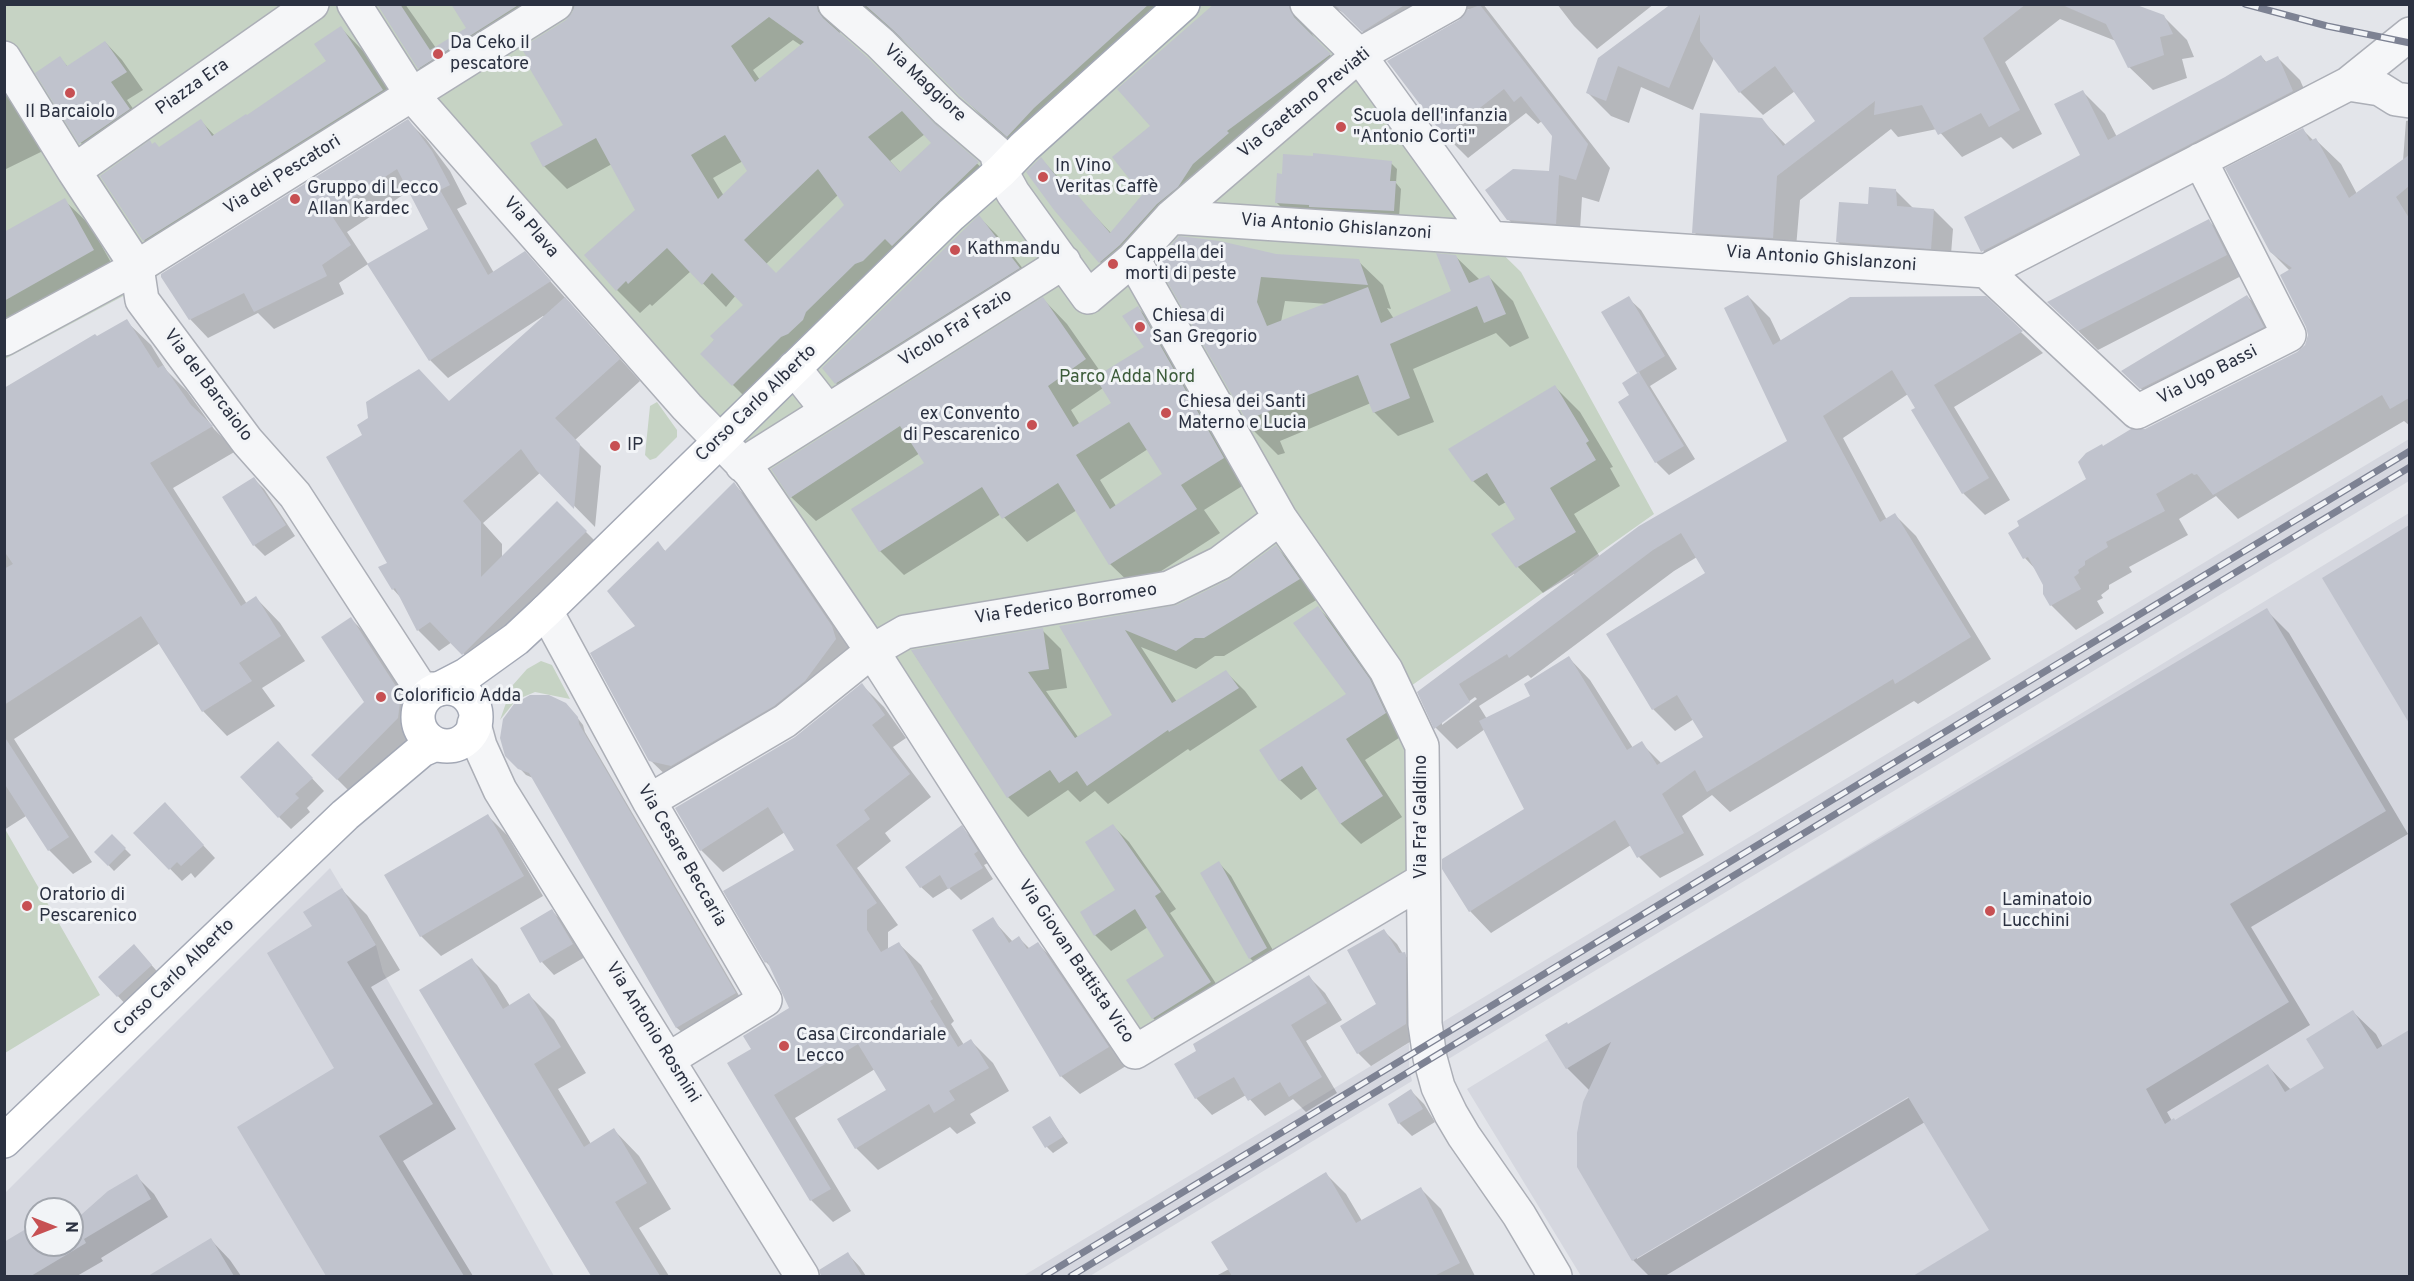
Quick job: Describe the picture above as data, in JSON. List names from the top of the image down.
{
  "streets": {
    "main road": ["Corso Carlo Alberto"],
    "street": [
      "Via Maggiore",
      "Piazza Era",
      "Via Gaetano Previati",
      "Via dei Pescatori",
      "Via Plava",
      "Via Antonio Ghislanzoni",
      "Vicolo Fra' Fazio",
      "Via Ugo Bassi",
      "Via del Barcaiolo",
      "Via Federico Borromeo",
      "Via Fra' Galdino",
      "Via Cesare Beccaria",
      "Via Giovan Battista Vico",
      "Via Antonio Rosmini"
    ]
  },
  "crossings": [
    ["Via Maggiore", "Via Gaetano Previati"],
    ["Via Maggiore", "Vicolo Fra' Fazio"],
    ["Via Maggiore", "Corso Carlo Alberto"],
    ["Piazza Era", "Via del Barcaiolo"],
    ["Via Gaetano Previati", "Via Antonio Ghislanzoni"],
    ["Via Gaetano Previati", "Vicolo Fra' Fazio"],
    ["Via Gaetano Previati", "Via Fra' Galdino"],
    ["Via dei Pescatori", "Via Plava"],
    ["Via dei Pescatori", "Via del Barcaiolo"],
    ["Via Plava", "Corso Carlo Alberto"],
    ["Via Antonio Ghislanzoni", "Via Ugo Bassi"],
    ["Via del Barcaiolo", "Corso Carlo Alberto"],
    ["Via del Barcaiolo", "Via Antonio Rosmini"],
    ["Corso Carlo Alberto", "Via Cesare Beccaria"],
    ["Corso Carlo Alberto", "Via Antonio Rosmini"],
    ["Via Federico Borromeo", "Via Fra' Galdino"],
    ["Via Federico Borromeo", "Via Cesare Beccaria"],
    ["Via Federico Borromeo", "Via Giovan Battista Vico"],
    ["Via Fra' Galdino", "Via Giovan Battista Vico"],
    ["Via Cesare Beccaria", "Via Antonio Rosmini"]
  ],
  "parks": ["Parco Adda Nord"],
  "places": [
    "Da Ceko il pescatore",
    "Il Barcaiolo",
    "Scuola dell'infanzia \"Antonio Corti\"",
    "In Vino Veritas Caffè",
    "Gruppo di Lecco Allan Kardec",
    "Kathmandu",
    "Cappella dei morti di peste",
    "Chiesa di San Gregorio",
    "Chiesa dei Santi Materno e Lucia",
    "ex Convento di Pescarenico",
    "IP",
    "Colorificio Adda",
    "Oratorio di Pescarenico",
    "Laminatoio Lucchini",
    "Casa Circondariale Lecco"
  ],
  "north": "right"
}
